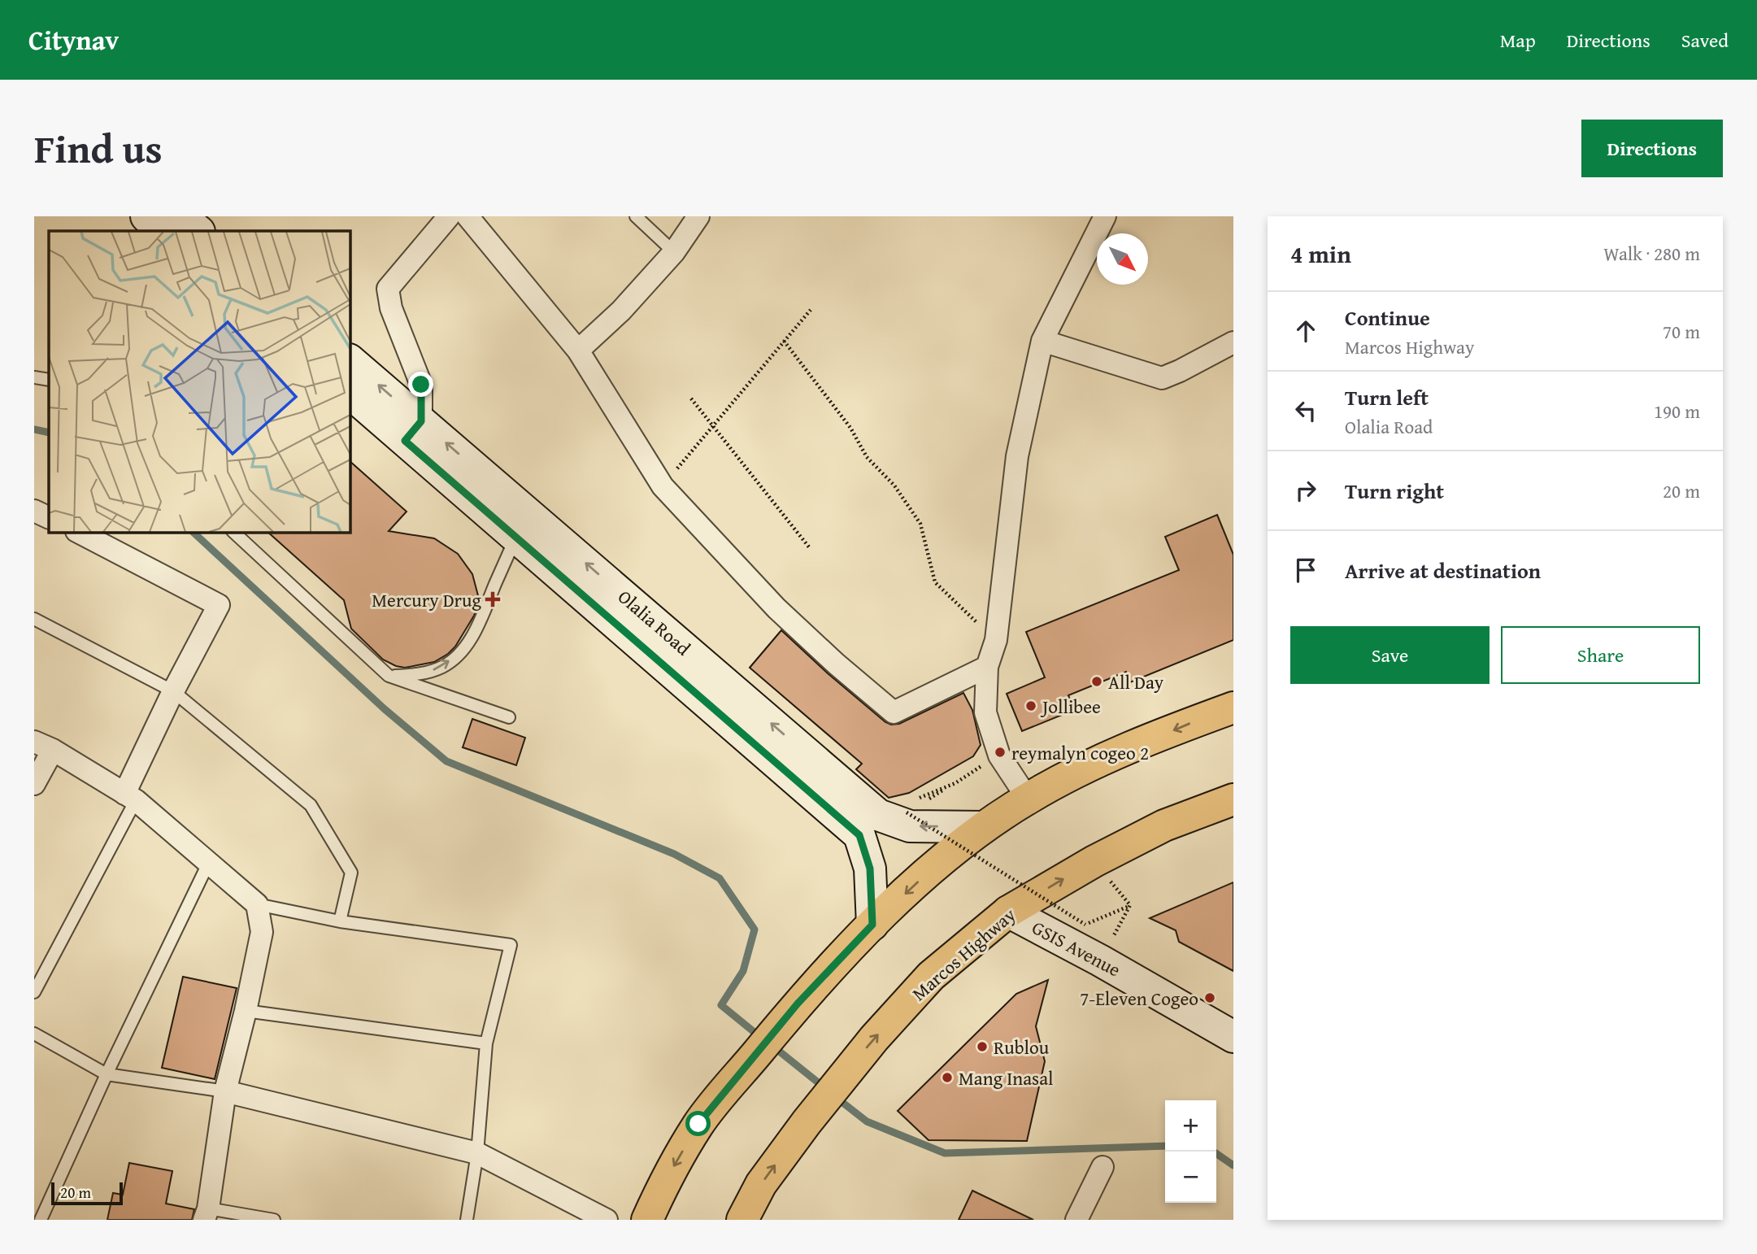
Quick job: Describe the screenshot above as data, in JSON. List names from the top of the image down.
{
  "streets": {
    "main road": ["Olalia Road", "GSIS Avenue", "Marcos Highway"]
  },
  "crossings": [
    ["GSIS Avenue", "Marcos Highway"]
  ],
  "places": {
    "health": ["Mercury Drug"],
    "other": [
      "All Day",
      "Jollibee",
      "reymalyn cogeo 2",
      "7-Eleven Cogeo",
      "Rublou",
      "Mang Inasal"
    ]
  },
  "scale_bar": "20 m",
  "north": "bottom right",
  "page": {
    "header": "Citynav",
    "nav": ["Map", "Directions", "Saved"],
    "title": "Find us",
    "buttons": [
      "Directions",
      ["Save", "Share"]
    ],
    "heading": ["4 min", "Walk · 280 m"],
    "list": [
      ["Continue", "Marcos Highway", "70 m"],
      ["Turn left", "Olalia Road", "190 m"],
      ["Turn right", "20 m"],
      "Arrive at destination"
    ],
    "map_buttons": ["+", "−"],
    "scale": "20 m"
  }
}
